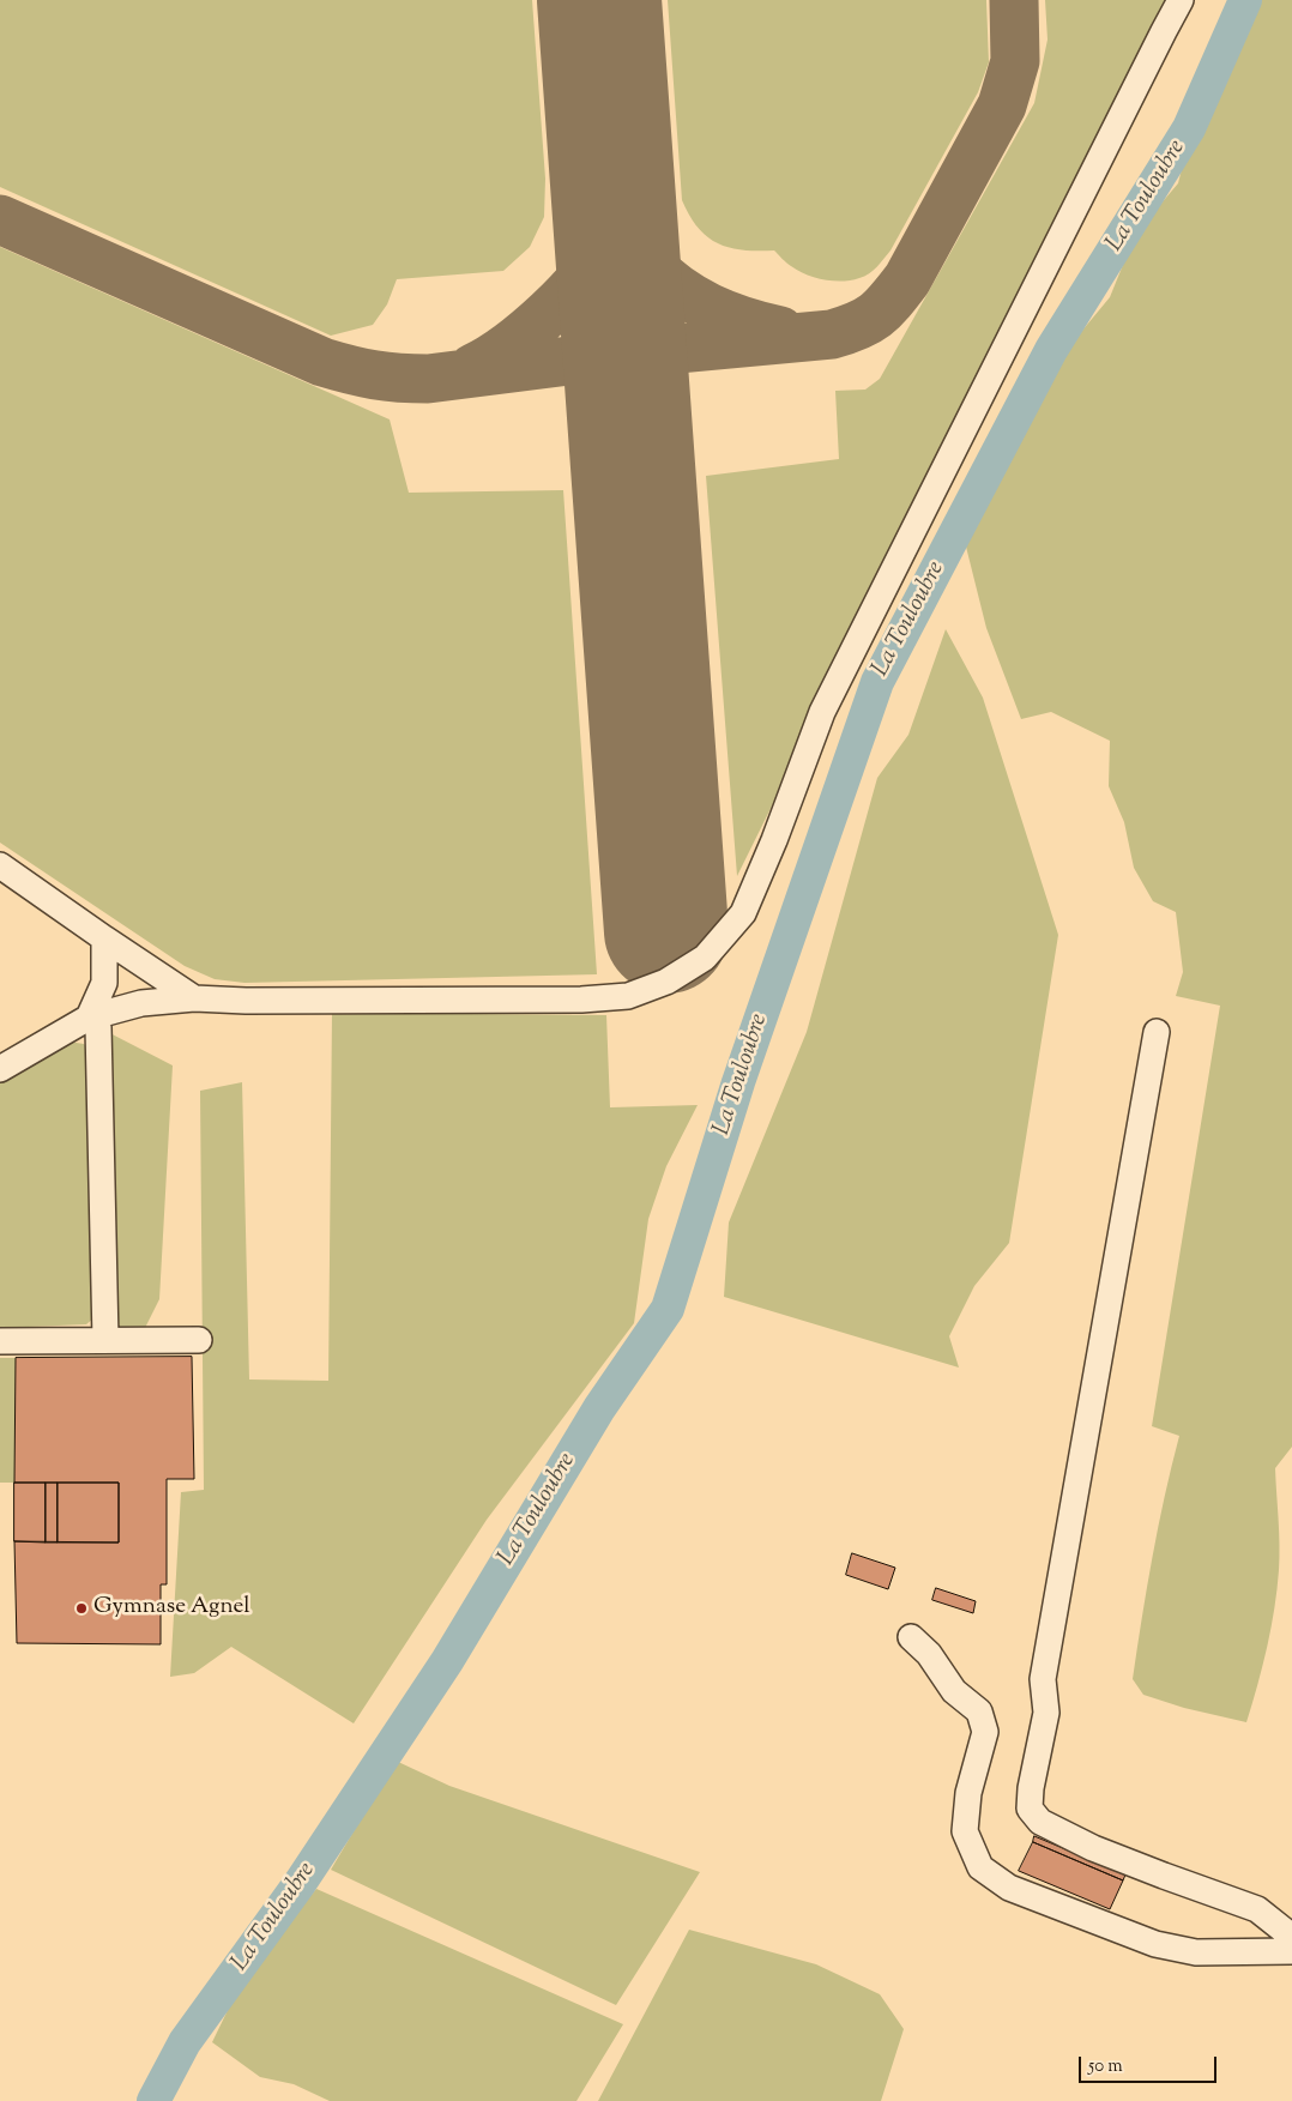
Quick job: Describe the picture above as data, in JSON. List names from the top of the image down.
{
  "water": ["La Touloubre"],
  "places": ["Gymnase Agnel"],
  "scale_bar": "50 m"
}
